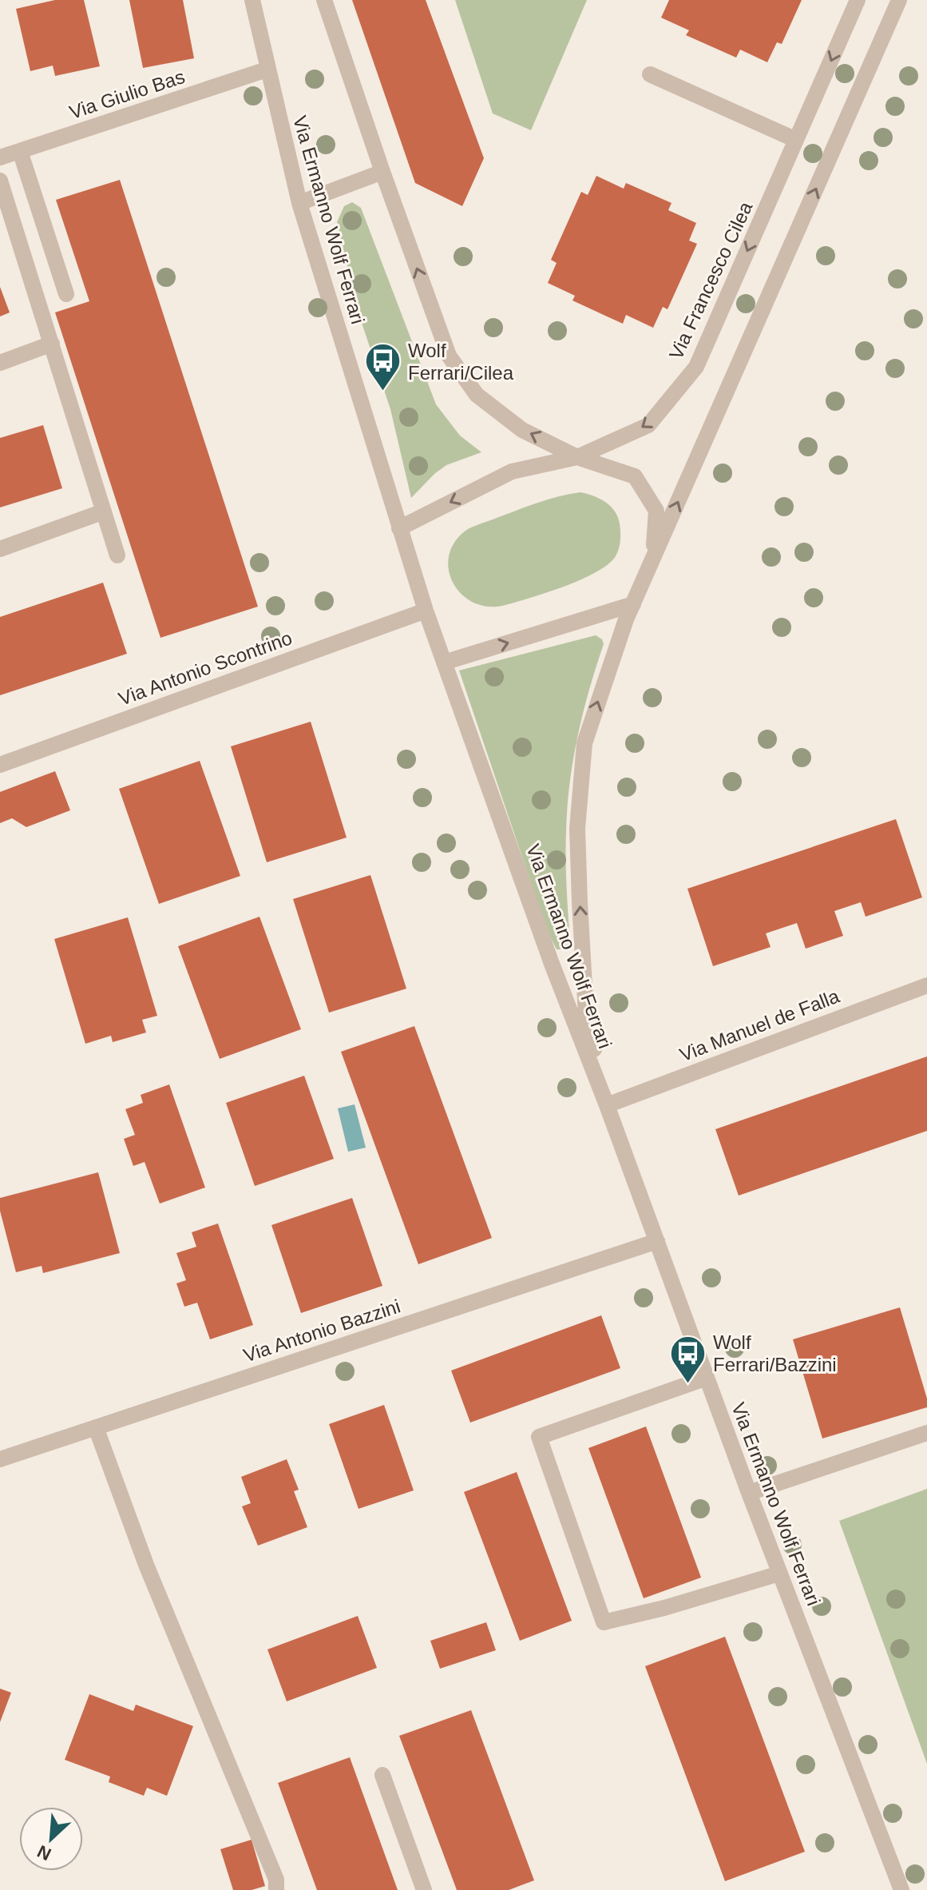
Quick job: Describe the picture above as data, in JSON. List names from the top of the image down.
{
  "streets": {
    "street": [
      "Via Giulio Bas",
      "Via Ermanno Wolf Ferrari",
      "Via Francesco Cilea",
      "Via Antonio Scontrino",
      "Via Manuel de Falla",
      "Via Antonio Bazzini"
    ]
  },
  "crossings": [
    ["Via Giulio Bas", "Via Ermanno Wolf Ferrari"],
    ["Via Ermanno Wolf Ferrari", "Via Francesco Cilea"],
    ["Via Ermanno Wolf Ferrari", "Via Antonio Scontrino"],
    ["Via Ermanno Wolf Ferrari", "Via Manuel de Falla"],
    ["Via Ermanno Wolf Ferrari", "Via Antonio Bazzini"]
  ],
  "places": {
    "bus stop": ["Wolf Ferrari/Cilea", "Wolf Ferrari/Bazzini"]
  },
  "north": "bottom left"
}
